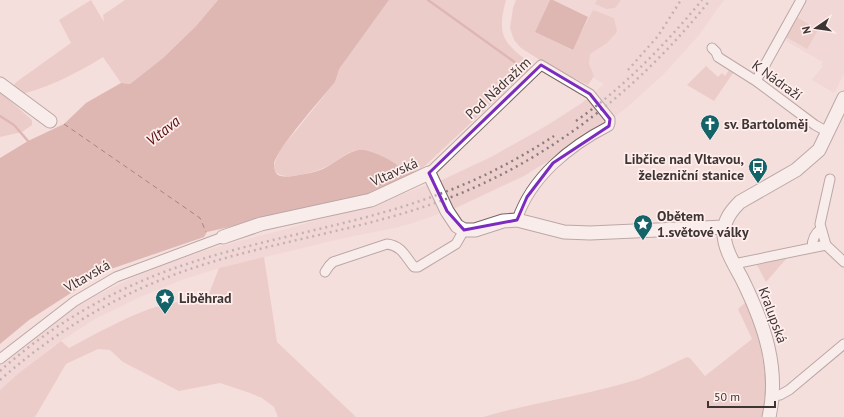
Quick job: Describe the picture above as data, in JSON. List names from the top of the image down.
{
  "streets": {
    "street": [
      "K Nádraží",
      "Pod Nádražím",
      "Vltavská",
      "Kralupská"
    ]
  },
  "crossings": [
    ["Pod Nádražím", "Vltavská"]
  ],
  "water": ["Vltava"],
  "places": {
    "church": ["sv. Bartoloměj"],
    "bus stop": ["Libčice nad Vltavou, železniční stanice"],
    "place": ["Obětem 1.světové války", "Liběhrad"]
  },
  "scale_bar": "50 m",
  "north": "left"
}
